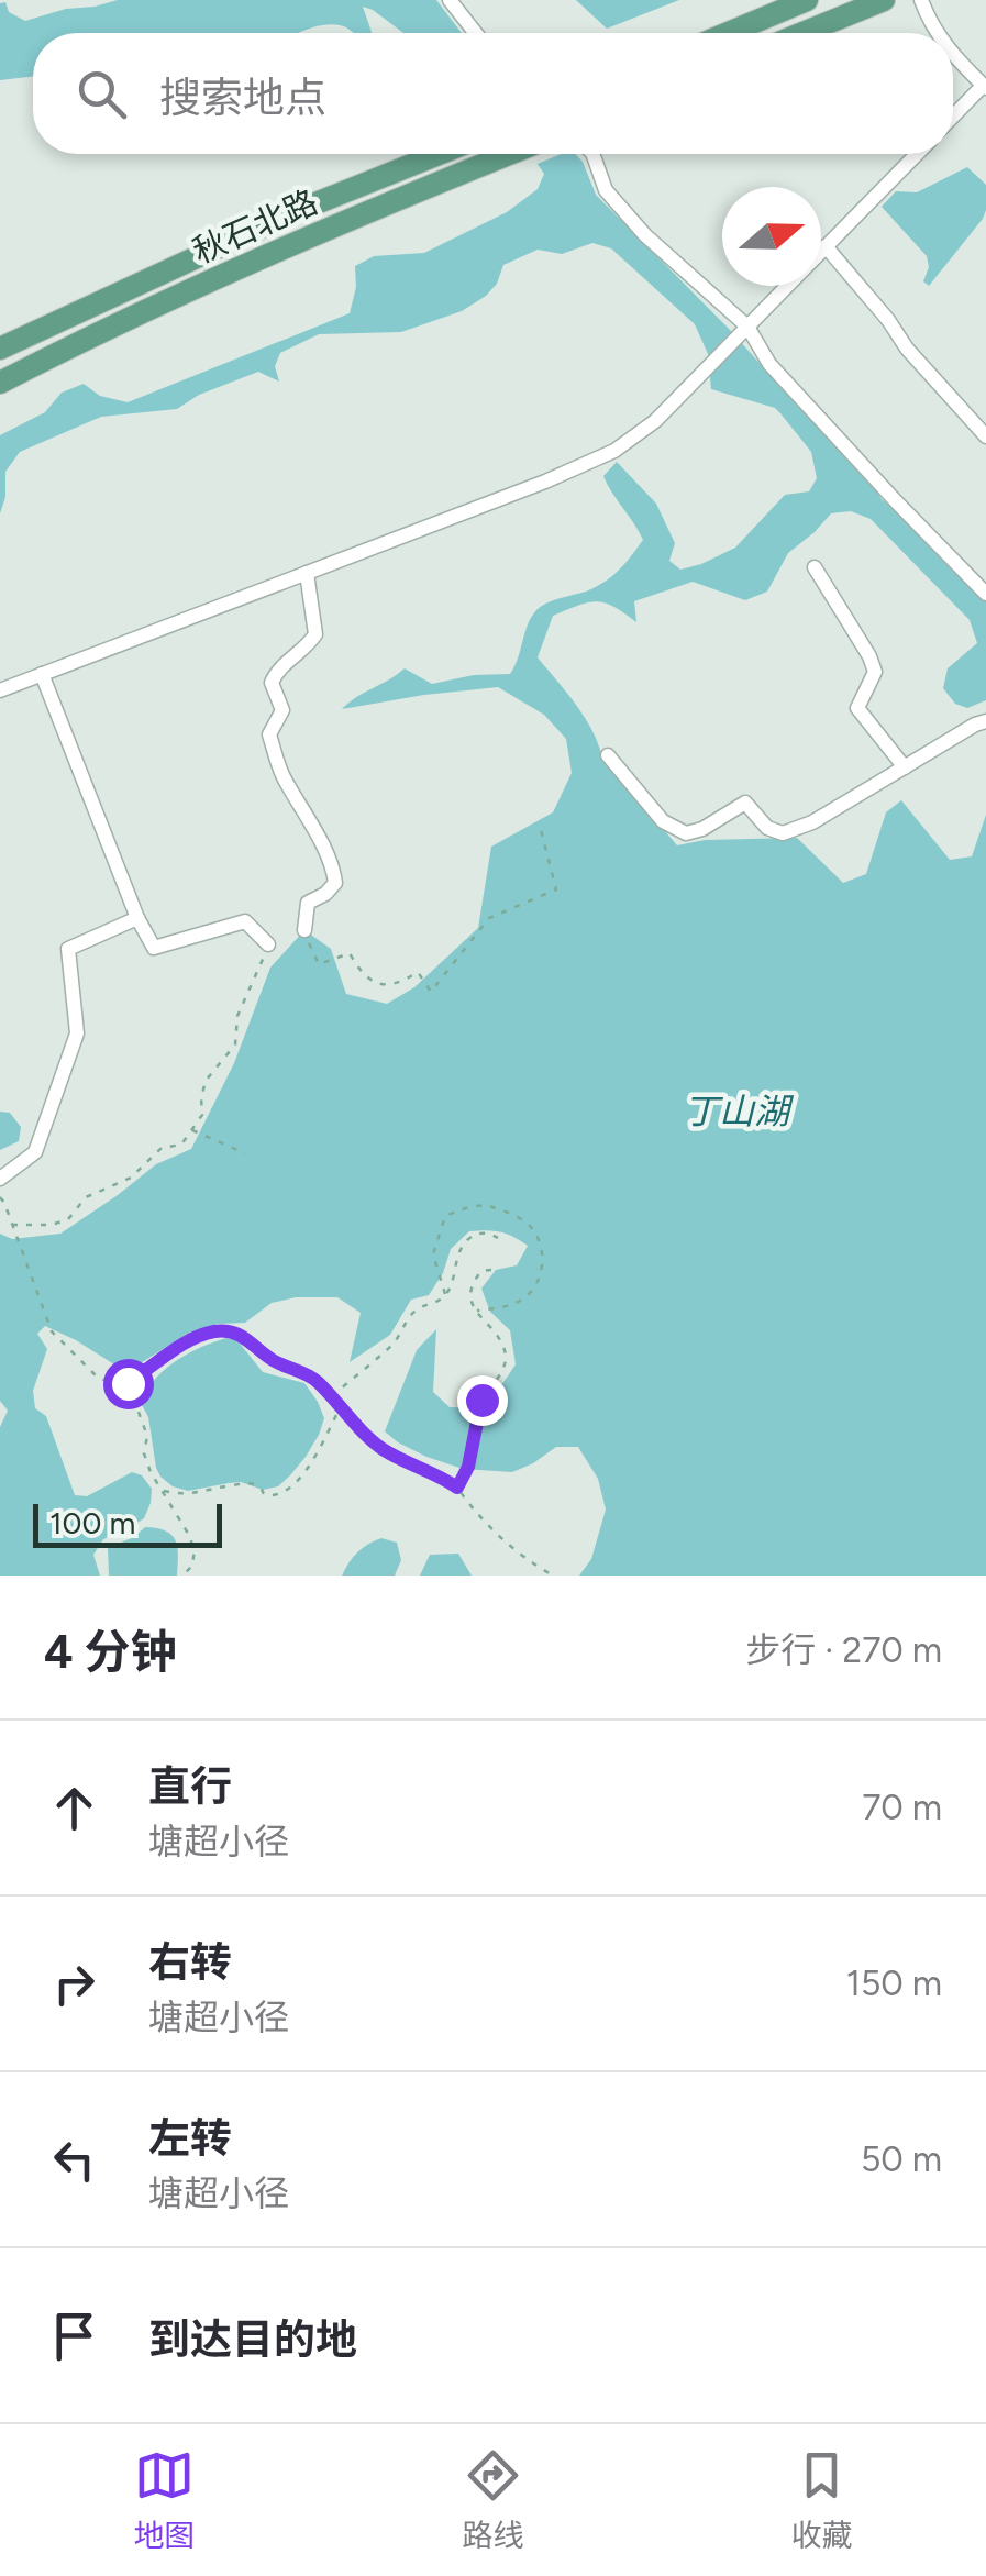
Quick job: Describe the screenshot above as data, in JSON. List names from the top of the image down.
{
  "streets": {
    "main road": ["秋石北路"]
  },
  "water": ["丁山湖"],
  "scale_bar": "100 m",
  "north": "right",
  "page": {
    "search": "搜索地点",
    "scale": "100 m",
    "heading": ["4 分钟", "步行 · 270 m"],
    "list": [
      ["直行", "塘超小径", "70 m"],
      ["右转", "塘超小径", "150 m"],
      ["左转", "塘超小径", "50 m"],
      "到达目的地"
    ],
    "nav": ["地图", "路线", "收藏"]
  }
}
